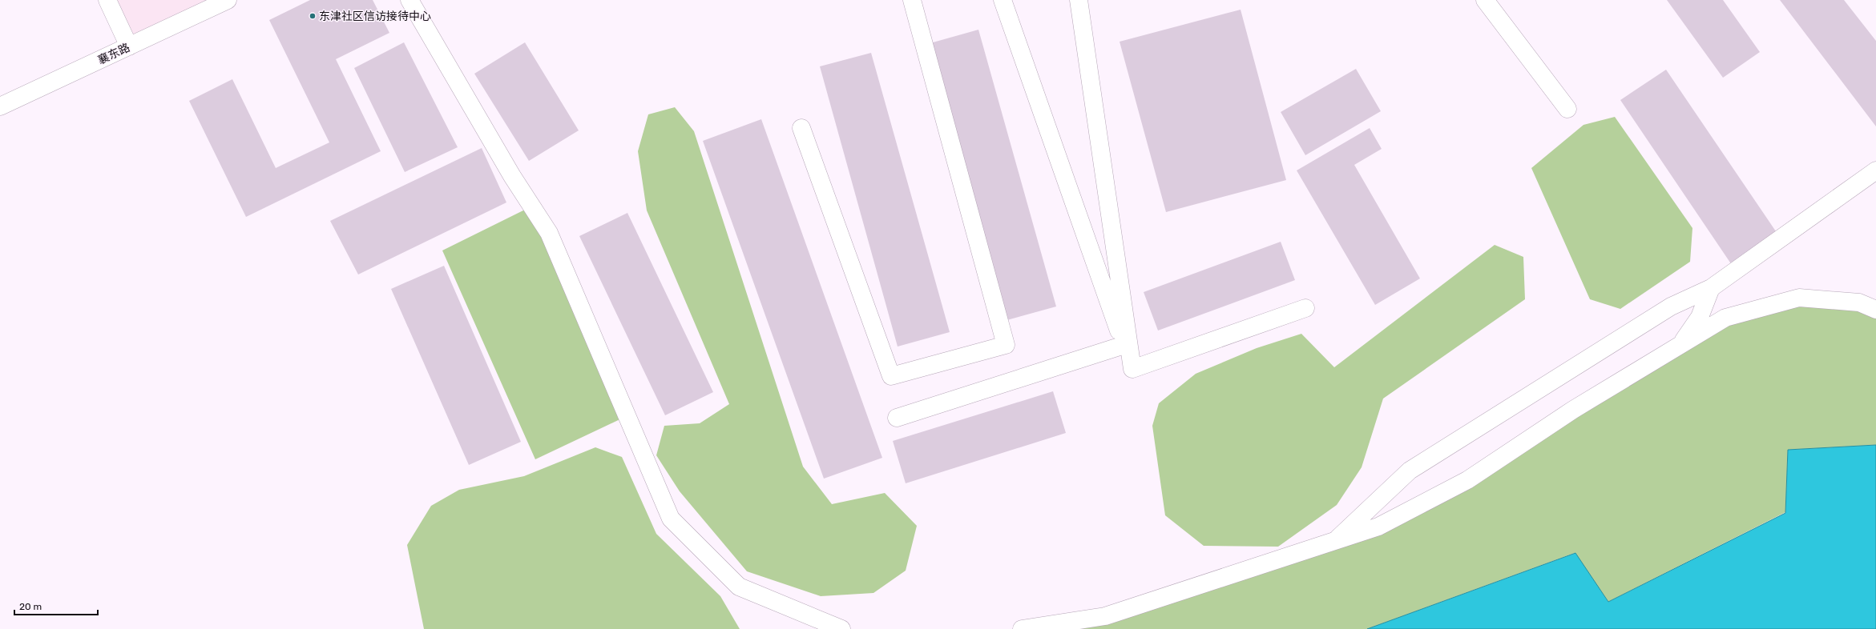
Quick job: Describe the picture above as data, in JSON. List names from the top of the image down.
{
  "streets": {
    "street": ["襄东路"]
  },
  "places": ["东津社区信访接待中心"],
  "scale_bar": "20 m"
}
